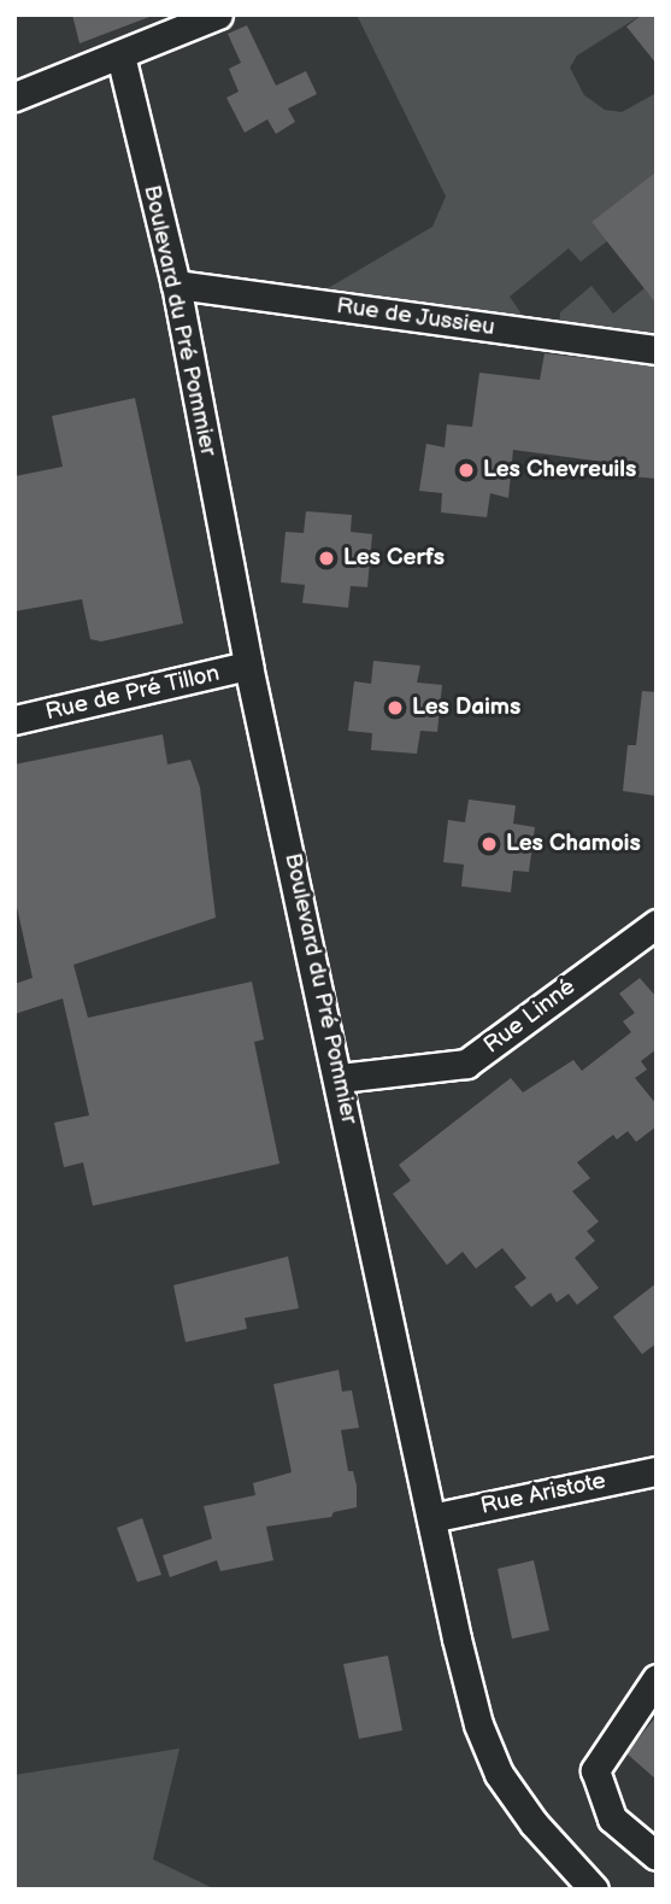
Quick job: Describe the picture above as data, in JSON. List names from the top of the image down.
{
  "streets": {
    "street": [
      "Rue de Jussieu",
      "Boulevard du Pré Pommier",
      "Rue de Pré Tillon",
      "Rue Linné",
      "Rue Aristote"
    ]
  },
  "crossings": [
    ["Rue de Jussieu", "Boulevard du Pré Pommier"],
    ["Boulevard du Pré Pommier", "Rue de Pré Tillon"],
    ["Boulevard du Pré Pommier", "Rue Linné"],
    ["Boulevard du Pré Pommier", "Rue Aristote"]
  ],
  "places": [
    "Les Chevreuils",
    "Les Cerfs",
    "Les Daims",
    "Les Chamois"
  ]
}
